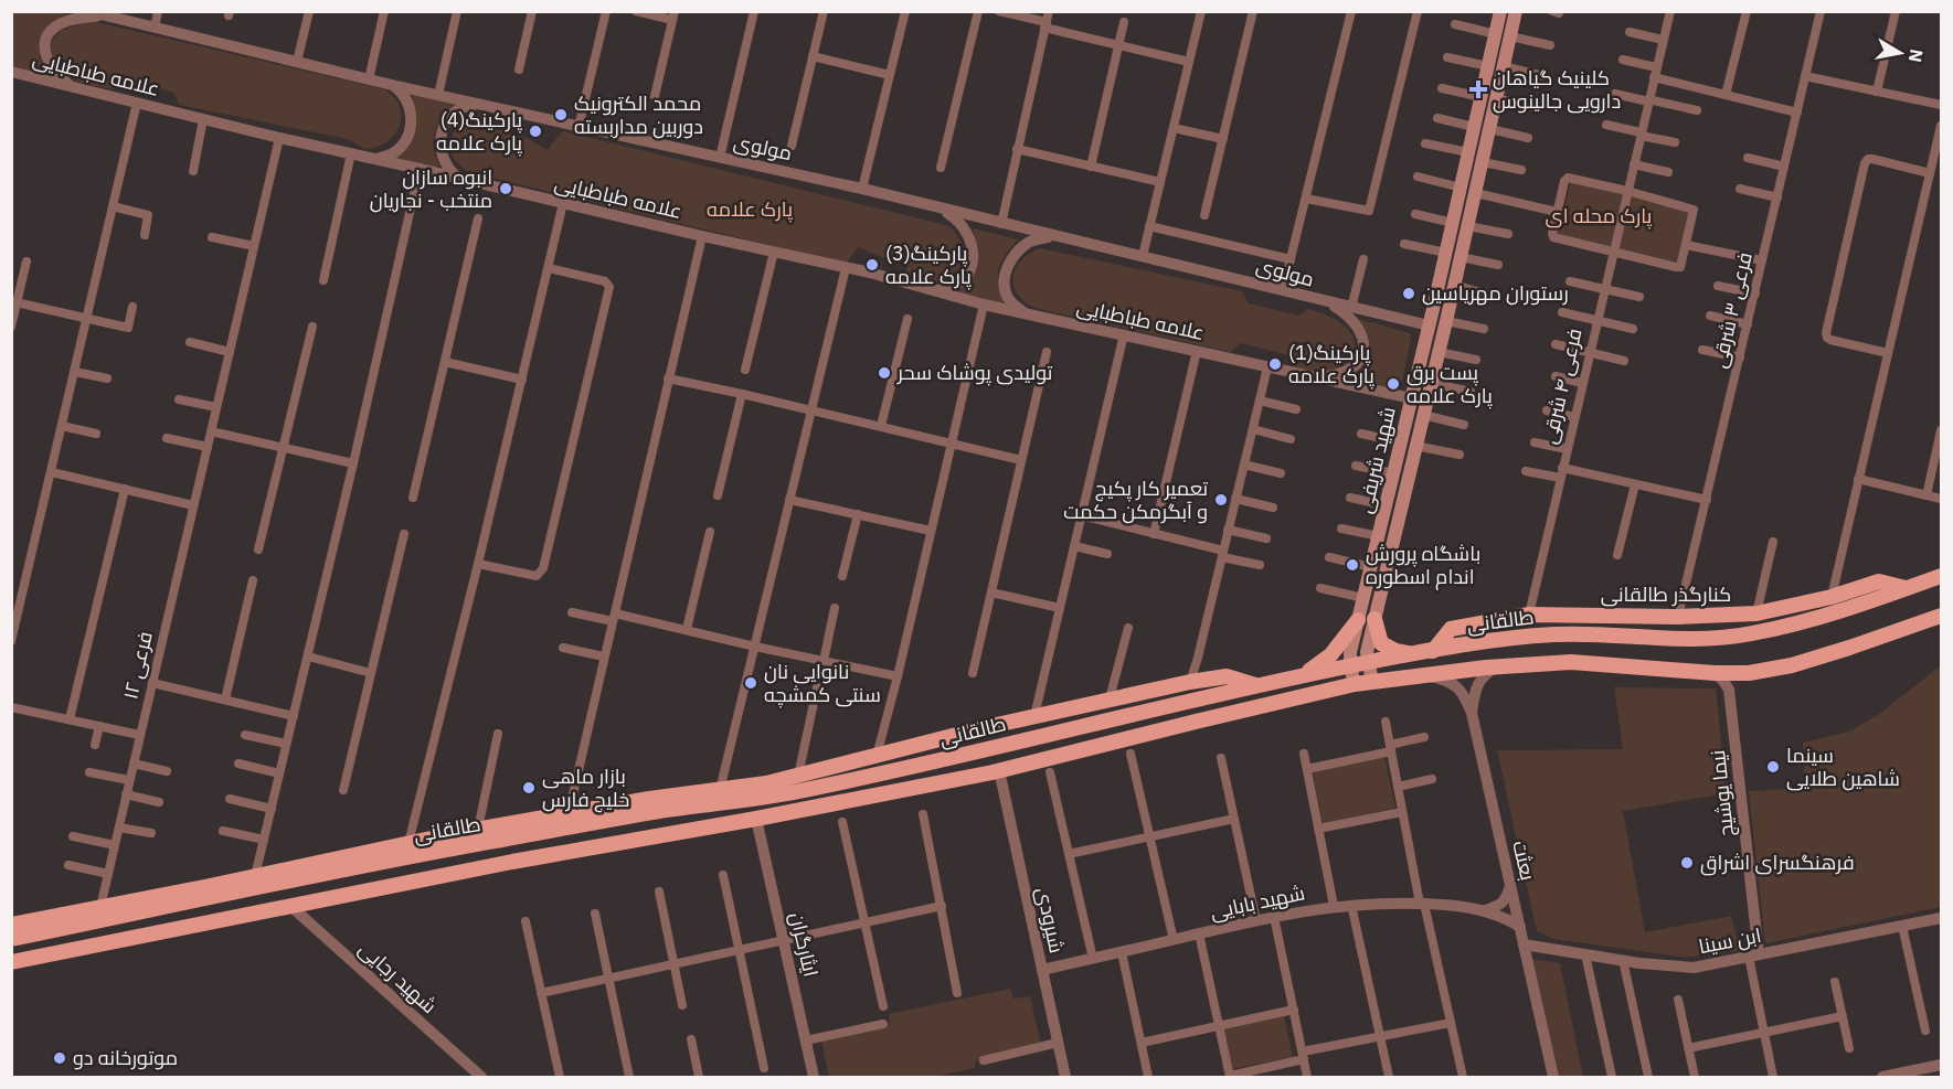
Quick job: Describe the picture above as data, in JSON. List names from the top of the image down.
{
  "streets": {
    "main road": ["شهید شریفی", "کنارگذر طالقانی", "طالقانی"],
    "street": [
      "علامه طباطبایی",
      "مولوی",
      "فرعی ۳ شرقی",
      "فرعی ۴ شرقی",
      "فرعی ۱۲",
      "نیما یوشیج",
      "بعثت",
      "شهید بابایی",
      "شیرودی",
      "ابن سینا",
      "ایثارگران",
      "شهید رجایی"
    ]
  },
  "crossings": [
    ["علامه طباطبایی", "شهید شریفی"],
    ["علامه طباطبایی", "فرعی ۱۲"],
    ["مولوی", "شهید شریفی"],
    ["فرعی ۳ شرقی", "کنارگذر طالقانی"],
    ["فرعی ۴ شرقی", "کنارگذر طالقانی"],
    ["شهید شریفی", "طالقانی"],
    ["کنارگذر طالقانی", "طالقانی"],
    ["نیما یوشیج", "ابن سینا"],
    ["بعثت", "شهید بابایی"],
    ["بعثت", "ابن سینا"],
    ["شهید بابایی", "شیرودی"]
  ],
  "parks": ["پارک علامه", "پارک محله ای"],
  "places": {
    "health": ["کلینیک گیاهان دارویی جالینوس"],
    "other": [
      "محمد الکترونیک دوربین مداربسته",
      "پارکینگ(4) پارک علامه",
      "انبوه سازان منتخب - نجاریان",
      "پارکینگ(3) پارک علامه",
      "رستوران مهریاسین",
      "پارکینگ(1) پارک علامه",
      "تولیدی پوشاک سحر",
      "پست برق پارک علامه",
      "تعمیر کار پکیج و آبگرمکن حکمت",
      "باشگاه پرورش اندام اسطوره",
      "نانوایی نان سنتی کمشچه",
      "سینما شاهین طلایی",
      "بازار ماهی خلیج فارس",
      "فرهنگسرای اشراق",
      "موتورخانه دو"
    ]
  },
  "north": "right"
}
